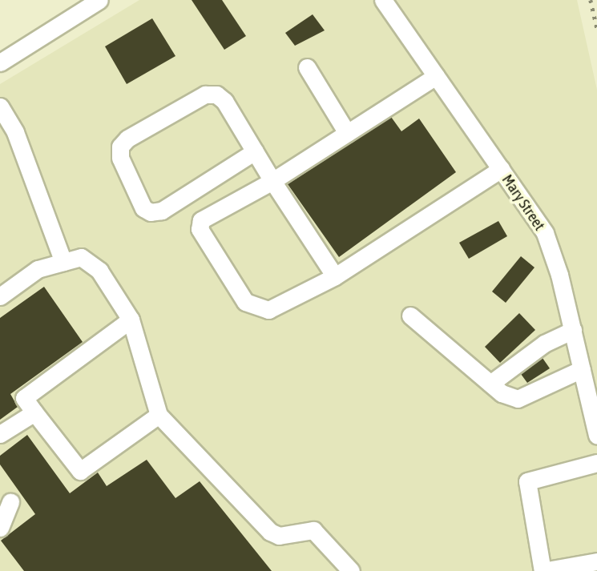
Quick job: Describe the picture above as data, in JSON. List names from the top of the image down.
{
  "streets": {
    "street": ["Mary Street"]
  }
}
